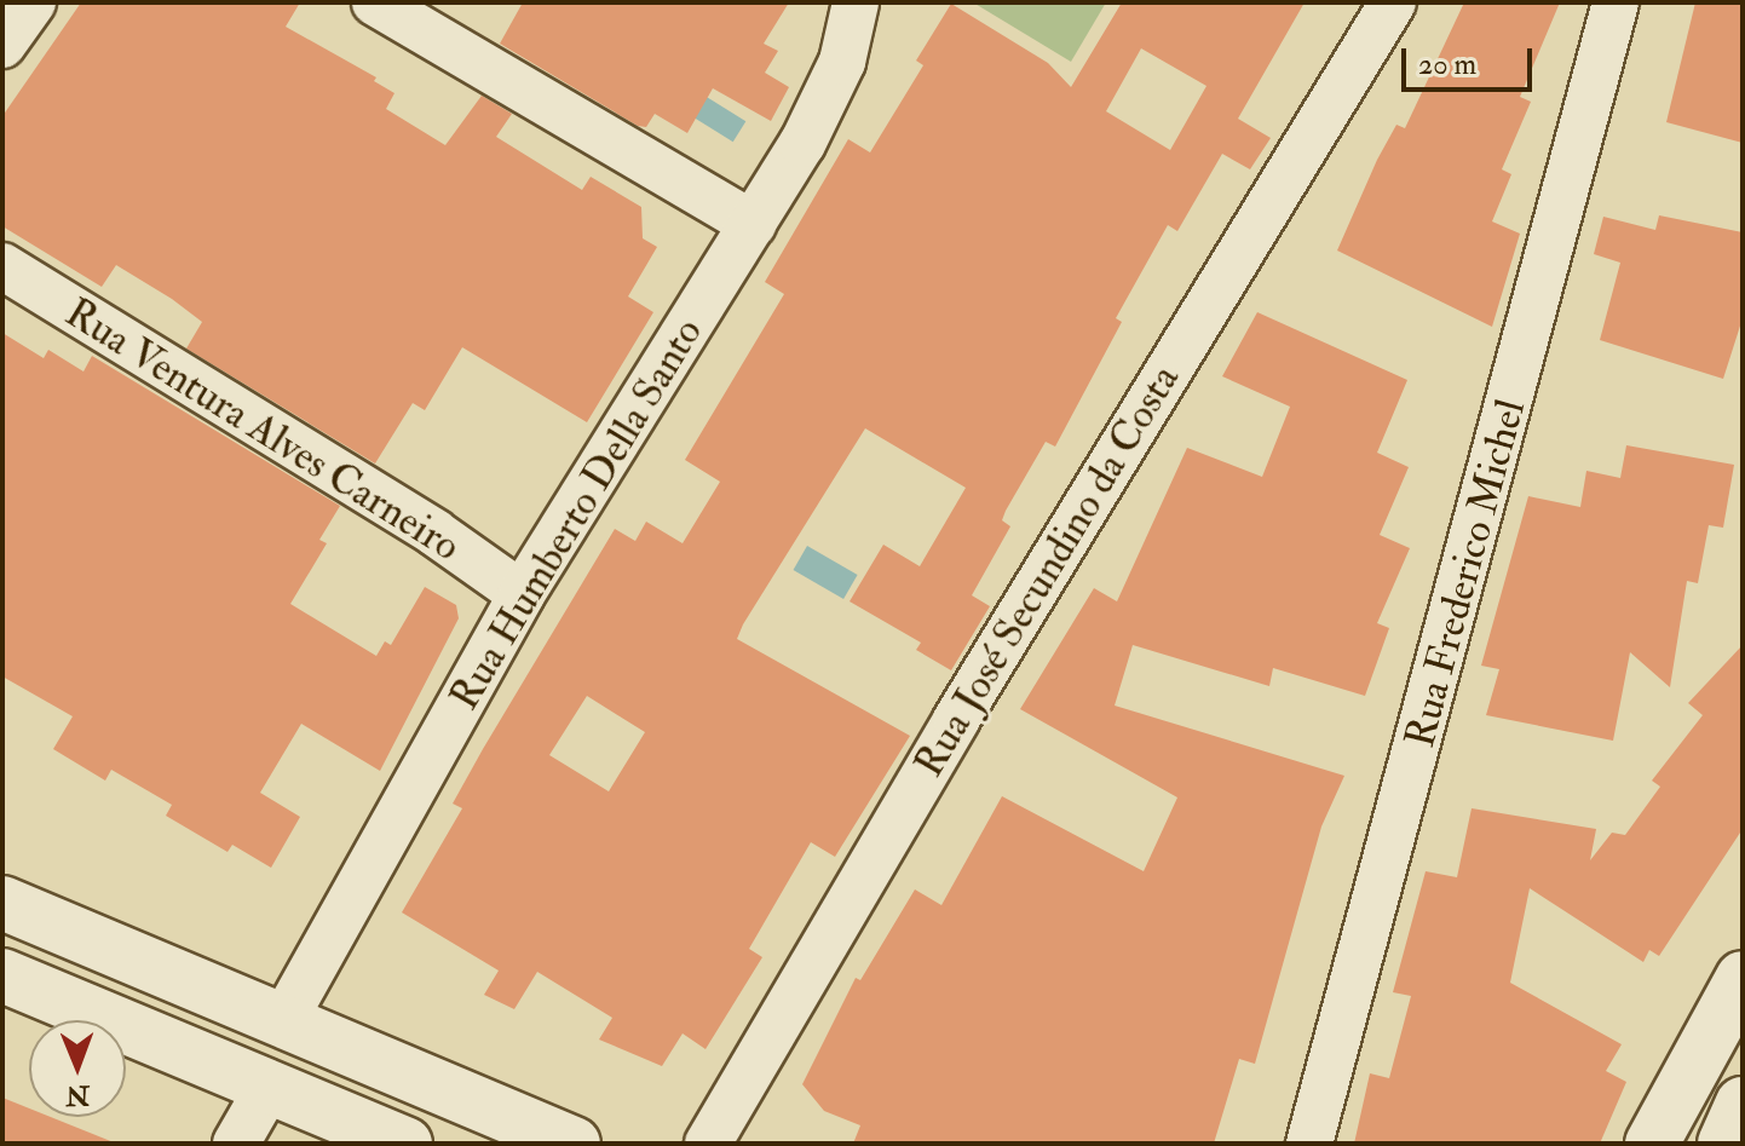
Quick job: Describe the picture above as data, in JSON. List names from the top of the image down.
{
  "streets": {
    "street": [
      "Rua Ventura Alves Carneiro",
      "Rua Humberto Della Santo",
      "Rua José Secundino da Costa",
      "Rua Frederico Michel"
    ]
  },
  "crossings": [
    ["Rua Ventura Alves Carneiro", "Rua Humberto Della Santo"]
  ],
  "scale_bar": "20 m",
  "north": "bottom"
}
